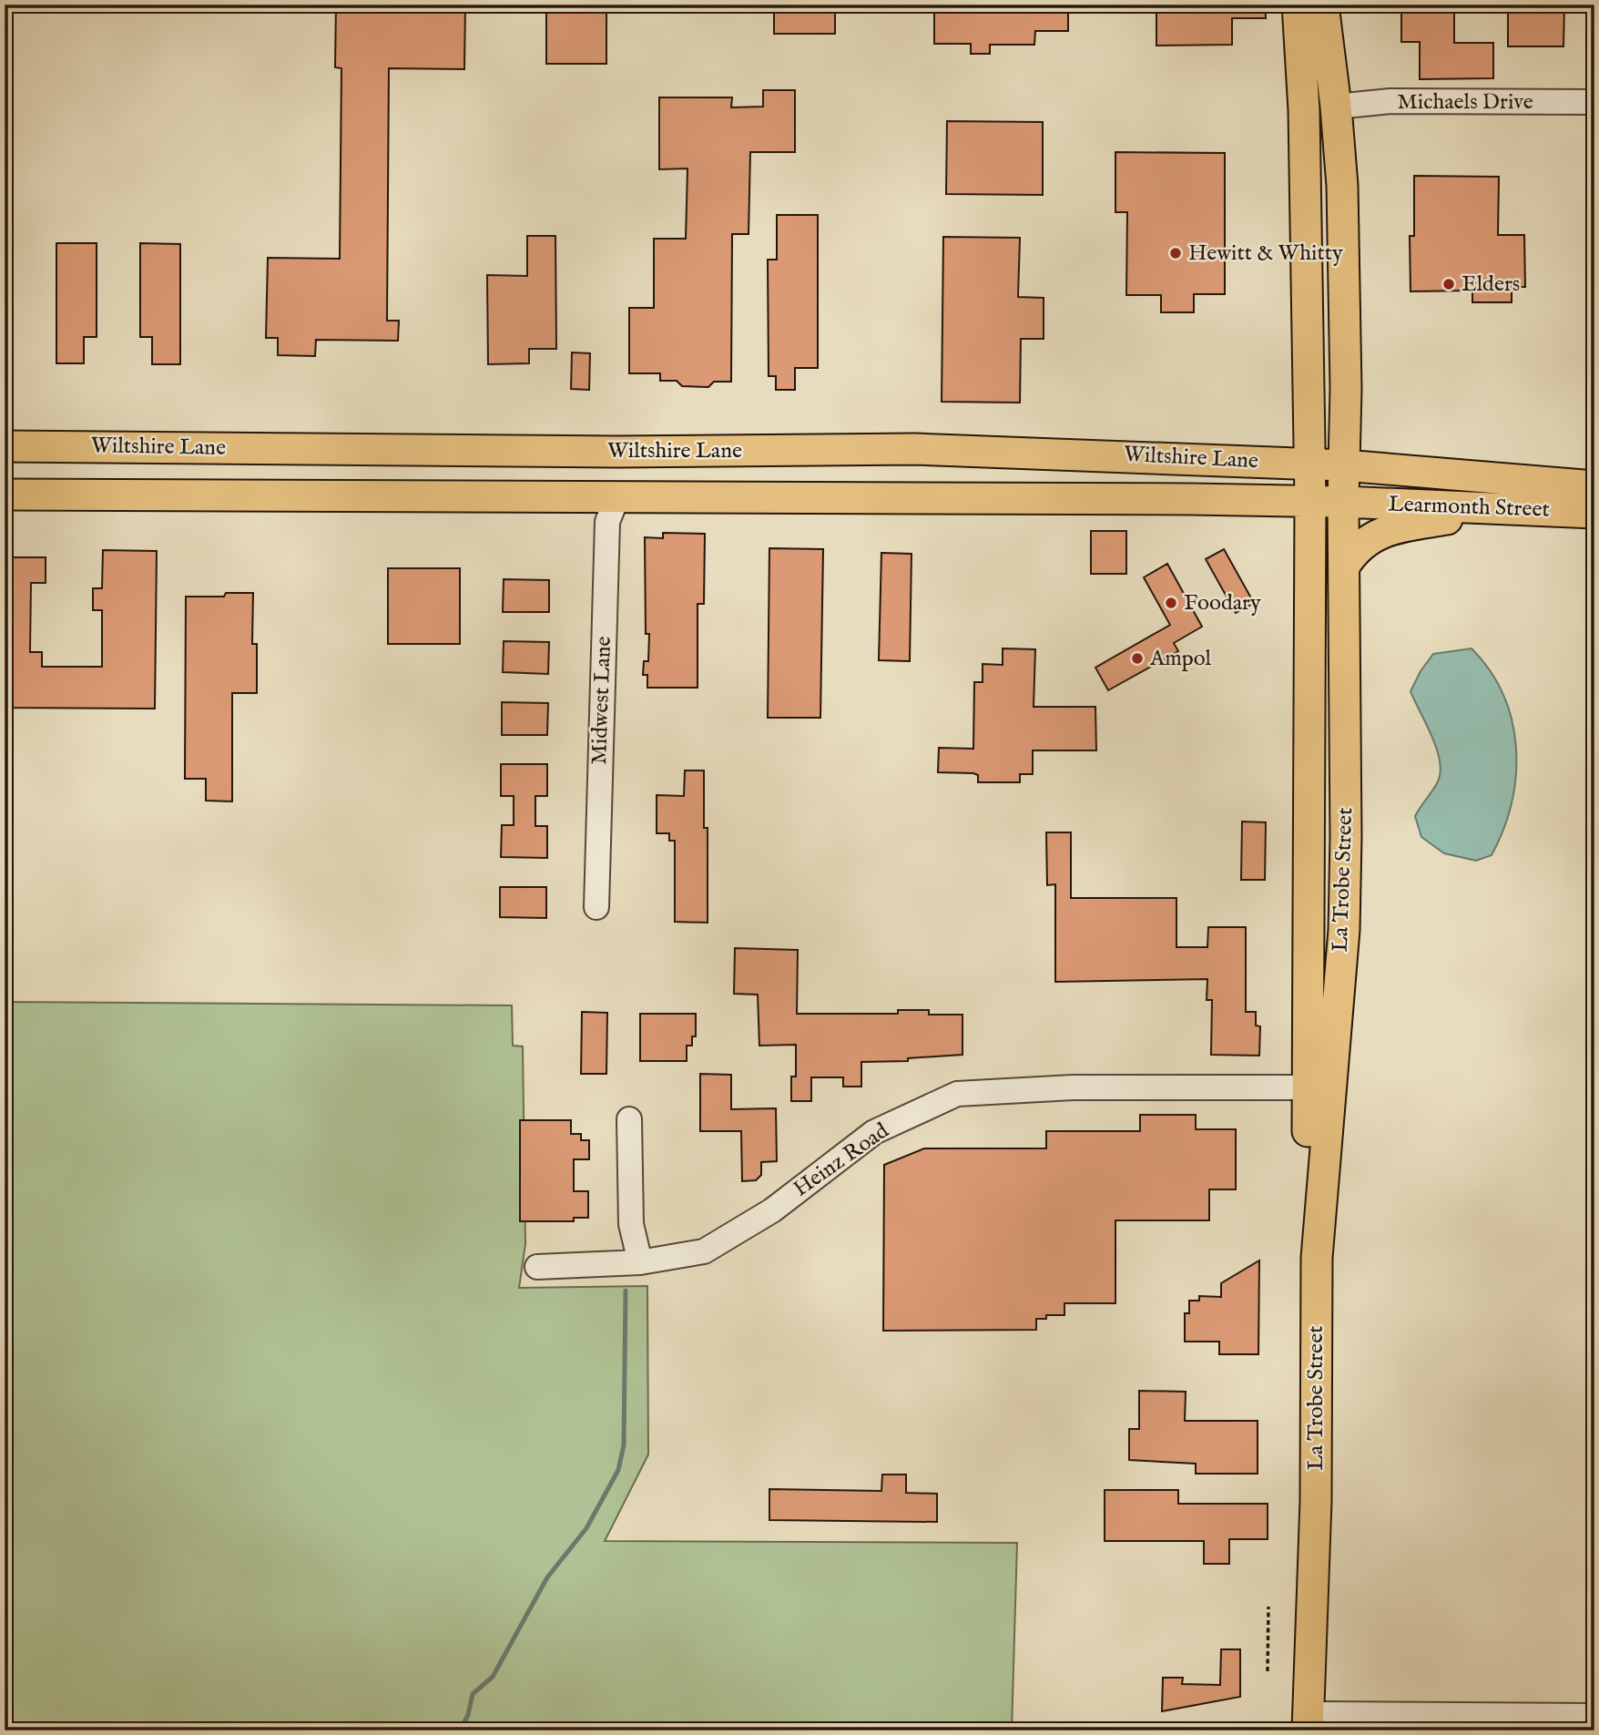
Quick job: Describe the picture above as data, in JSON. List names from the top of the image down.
{
  "streets": {
    "main road": ["Wiltshire Lane", "Learmonth Street", "La Trobe Street"],
    "street": ["Michaels Drive", "Midwest Lane", "Heinz Road"]
  },
  "crossings": [
    ["Michaels Drive", "La Trobe Street"],
    ["Wiltshire Lane", "Learmonth Street"],
    ["Wiltshire Lane", "Midwest Lane"],
    ["Wiltshire Lane", "La Trobe Street"],
    ["Learmonth Street", "La Trobe Street"],
    ["La Trobe Street", "Heinz Road"]
  ],
  "places": [
    "Hewitt & Whitty",
    "Elders",
    "Foodary",
    "Ampol"
  ]
}
